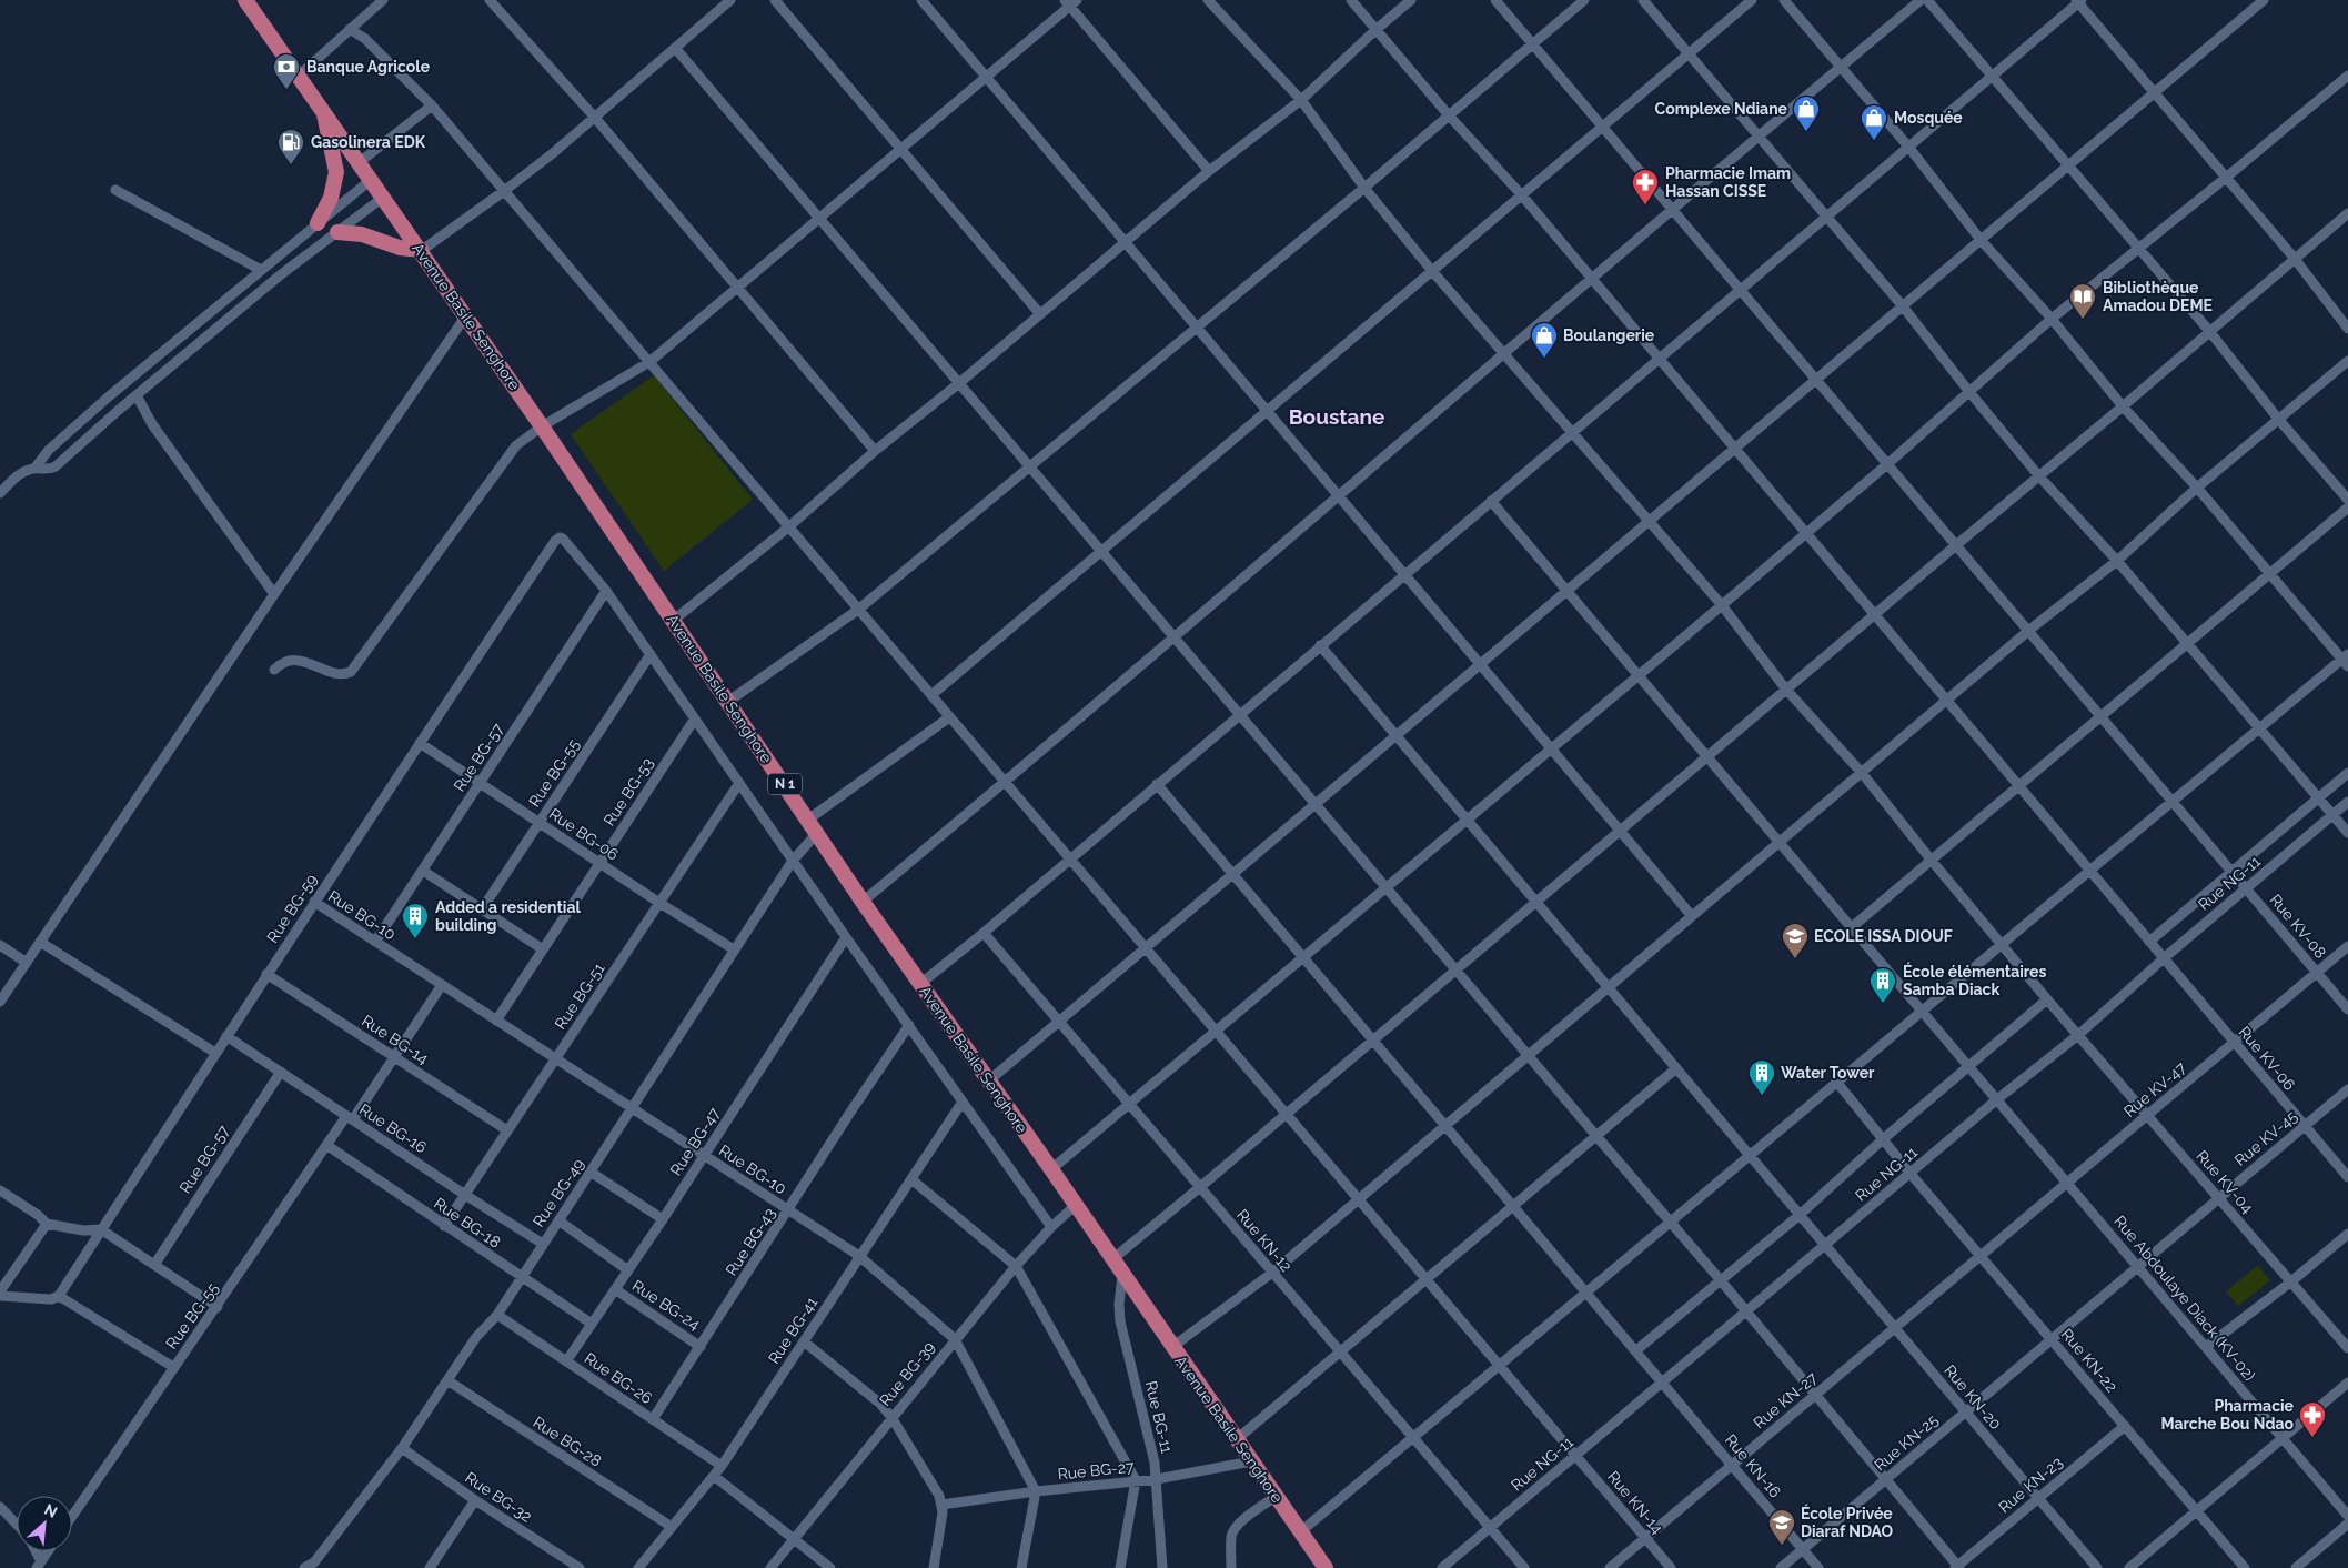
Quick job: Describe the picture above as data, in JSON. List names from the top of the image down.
{
  "streets": {
    "highway": ["Avenue Basile Senghore", "N 1"],
    "street": [
      "Rue BG-57",
      "Rue BG-55",
      "Rue BG-53",
      "Rue BG-06",
      "Rue NG-11",
      "Rue BG-59",
      "Rue BG-10",
      "Rue KV-08",
      "Rue BG-51",
      "Rue BG-14",
      "Rue KV-06",
      "Rue KV-47",
      "Rue BG-16",
      "Rue KV-45",
      "Rue BG-47",
      "Rue KV-04",
      "Rue BG-49",
      "Rue BG-18",
      "Rue KN-12",
      "Rue BG-43",
      "Rue Abdoulaye Diack (KV-02)",
      "Rue BG-24",
      "Rue BG-41",
      "Rue KN-22",
      "Rue BG-39",
      "Rue BG-26",
      "Rue KN-20",
      "Rue KN-27",
      "Rue BG-11",
      "Rue BG-28",
      "Rue KN-25",
      "Rue KN-16",
      "Rue BG-27",
      "Rue KN-23",
      "Rue BG-32",
      "Rue KN-14"
    ]
  },
  "crossings": [
    ["Avenue Basile Senghore", "Rue BG-49"],
    ["Avenue Basile Senghore", "Rue BG-39"],
    ["Avenue Basile Senghore", "Rue BG-11"],
    ["Avenue Basile Senghore", "Rue BG-27"],
    ["Rue BG-57", "Rue BG-06"],
    ["Rue BG-57", "Rue BG-59"],
    ["Rue BG-57", "Rue BG-10"],
    ["Rue BG-57", "Rue BG-16"],
    ["Rue BG-55", "Rue BG-06"],
    ["Rue BG-55", "Rue BG-10"],
    ["Rue BG-55", "Rue BG-14"],
    ["Rue BG-55", "Rue BG-16"],
    ["Rue BG-55", "Rue BG-18"],
    ["Rue BG-53", "Rue BG-06"],
    ["Rue BG-53", "Rue BG-10"],
    ["Rue BG-06", "Rue BG-59"],
    ["Rue BG-06", "Rue BG-51"],
    ["Rue BG-06", "Rue BG-49"],
    ["Rue NG-11", "Rue KV-08"],
    ["Rue NG-11", "Rue KV-06"],
    ["Rue NG-11", "Rue KV-04"],
    ["Rue NG-11", "Rue KN-12"],
    ["Rue NG-11", "Rue Abdoulaye Diack (KV-02)"],
    ["Rue NG-11", "Rue KN-22"],
    ["Rue NG-11", "Rue KN-20"],
    ["Rue NG-11", "Rue KN-16"],
    ["Rue NG-11", "Rue KN-14"],
    ["Rue BG-59", "Rue BG-10"],
    ["Rue BG-59", "Rue BG-14"],
    ["Rue BG-59", "Rue BG-16"],
    ["Rue BG-10", "Rue BG-51"],
    ["Rue BG-10", "Rue BG-47"],
    ["Rue BG-10", "Rue BG-49"],
    ["Rue BG-10", "Rue BG-43"],
    ["Rue BG-10", "Rue BG-41"],
    ["Rue BG-10", "Rue BG-39"],
    ["Rue BG-10", "Rue BG-27"],
    ["Rue KV-08", "Rue KV-47"],
    ["Rue BG-51", "Rue BG-14"],
    ["Rue BG-51", "Rue BG-16"],
    ["Rue BG-51", "Rue BG-18"],
    ["Rue KV-06", "Rue KV-47"],
    ["Rue KV-06", "Rue KV-45"],
    ["Rue KV-47", "Rue KV-04"],
    ["Rue KV-47", "Rue Abdoulaye Diack (KV-02)"],
    ["Rue KV-47", "Rue KN-22"],
    ["Rue KV-47", "Rue KN-27"],
    ["Rue BG-16", "Rue BG-49"],
    ["Rue KV-45", "Rue KV-04"],
    ["Rue KV-45", "Rue Abdoulaye Diack (KV-02)"],
    ["Rue KV-45", "Rue KN-22"],
    ["Rue KV-45", "Rue KN-25"],
    ["Rue BG-47", "Rue BG-18"],
    ["Rue BG-47", "Rue BG-24"],
    ["Rue BG-47", "Rue BG-26"],
    ["Rue BG-49", "Rue BG-18"],
    ["Rue BG-49", "Rue BG-26"],
    ["Rue BG-49", "Rue BG-28"],
    ["Rue BG-49", "Rue BG-32"],
    ["Rue BG-43", "Rue BG-24"],
    ["Rue BG-43", "Rue BG-26"],
    ["Rue BG-41", "Rue BG-26"],
    ["Rue BG-41", "Rue BG-28"],
    ["Rue KN-22", "Rue KN-27"],
    ["Rue KN-22", "Rue KN-25"],
    ["Rue KN-22", "Rue KN-23"],
    ["Rue KN-20", "Rue KN-27"],
    ["Rue KN-20", "Rue KN-25"],
    ["Rue KN-20", "Rue KN-23"],
    ["Rue KN-27", "Rue KN-16"],
    ["Rue KN-27", "Rue KN-14"],
    ["Rue BG-11", "Rue BG-27"],
    ["Rue KN-25", "Rue KN-16"]
  ],
  "districts": ["Boustane"],
  "places": {
    "bank": ["Banque Agricole"],
    "shop": ["Complexe Ndiane", "Mosquée", "Boulangerie"],
    "fuel station": ["Gasolinera EDK"],
    "pharmacy": ["Pharmacie Imam Hassan CISSE", "Pharmacie Marche Bou Ndao"],
    "library": ["Bibliothèque Amadou DEME"],
    "building": ["Added a residential building", "École élémentaires Samba Diack", "Water Tower"],
    "school or university": ["ECOLE ISSA DIOUF", "École Privée Diaraf NDAO"]
  },
  "north": "top right"
}
